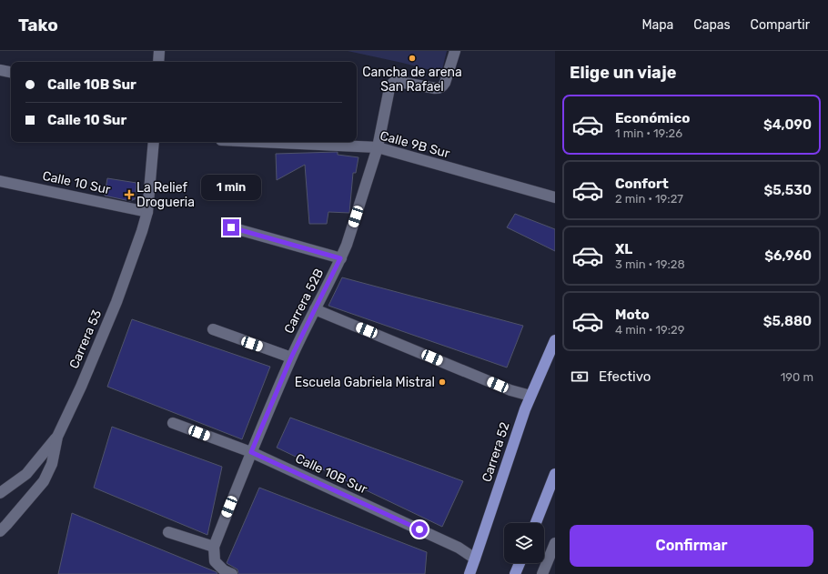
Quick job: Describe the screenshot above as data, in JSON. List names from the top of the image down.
{
  "streets": {
    "main road": ["Carrera 52"],
    "street": [
      "Calle 9B Sur",
      "Calle 10 Sur",
      "Carrera 52B",
      "Carrera 53",
      "Calle 10B Sur"
    ]
  },
  "crossings": [
    ["Calle 9B Sur", "Carrera 52B"],
    ["Calle 10 Sur", "Carrera 53"],
    ["Carrera 52B", "Calle 10B Sur"],
    ["Carrera 52", "Calle 10B Sur"]
  ],
  "places": {
    "other": ["Cancha de arena San Rafael", "Escuela Gabriela Mistral"],
    "health": ["La Relief Drogueria"]
  },
  "page": {
    "header": "Tako",
    "nav": ["Mapa", "Capas", "Compartir"],
    "heading": "Elige un viaje",
    "banner": ["Calle 10B Sur", "Calle 10 Sur"],
    "list": [
      {
        "name": "Económico",
        "note": "1 min · 19:26",
        "value": "$4,090"
      },
      {
        "name": "Confort",
        "note": "2 min · 19:27",
        "value": "$5,530"
      },
      {
        "name": "XL",
        "note": "3 min · 19:28",
        "value": "$6,960"
      },
      {
        "name": "Moto",
        "note": "4 min · 19:29",
        "value": "$5,880"
      }
    ],
    "bubble": "1 min",
    "pay": ["Efectivo", "190 m"],
    "buttons": "Confirmar"
  }
}
